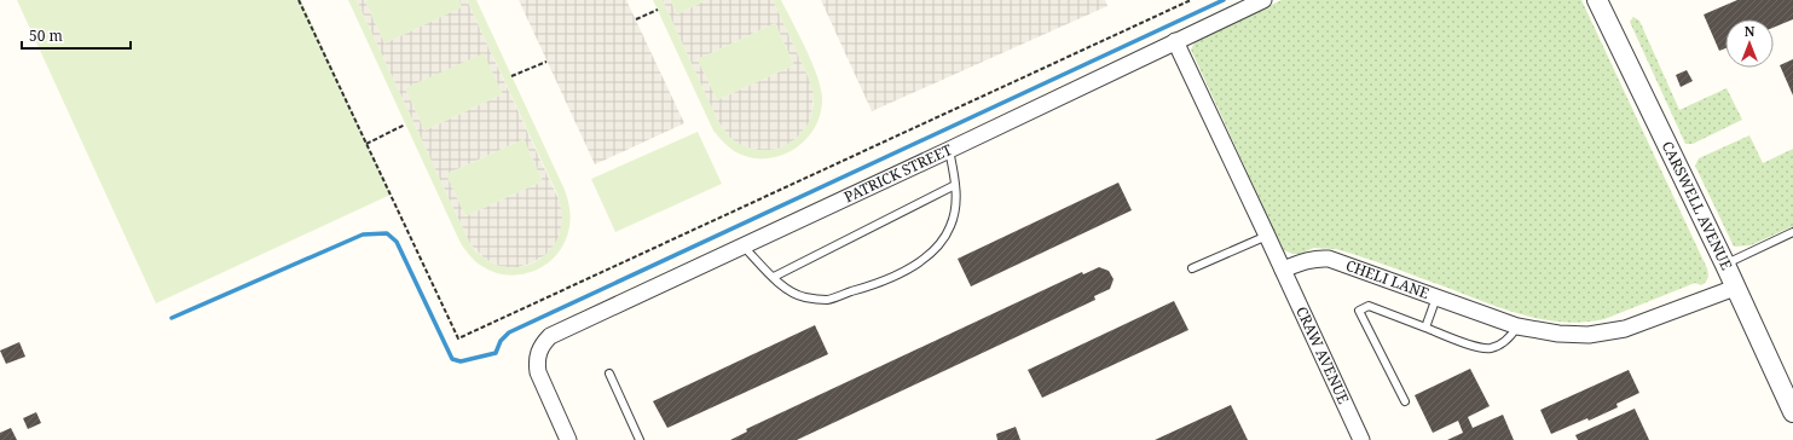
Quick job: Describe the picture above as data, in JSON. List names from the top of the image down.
{
  "streets": {
    "street": [
      "PATRICK STREET",
      "CARSWELL AVENUE",
      "CHELI LANE",
      "CRAW AVENUE"
    ]
  },
  "crossings": [
    ["CARSWELL AVENUE", "CHELI LANE"],
    ["CHELI LANE", "CRAW AVENUE"]
  ],
  "scale_bar": "50 m",
  "north": "top"
}
